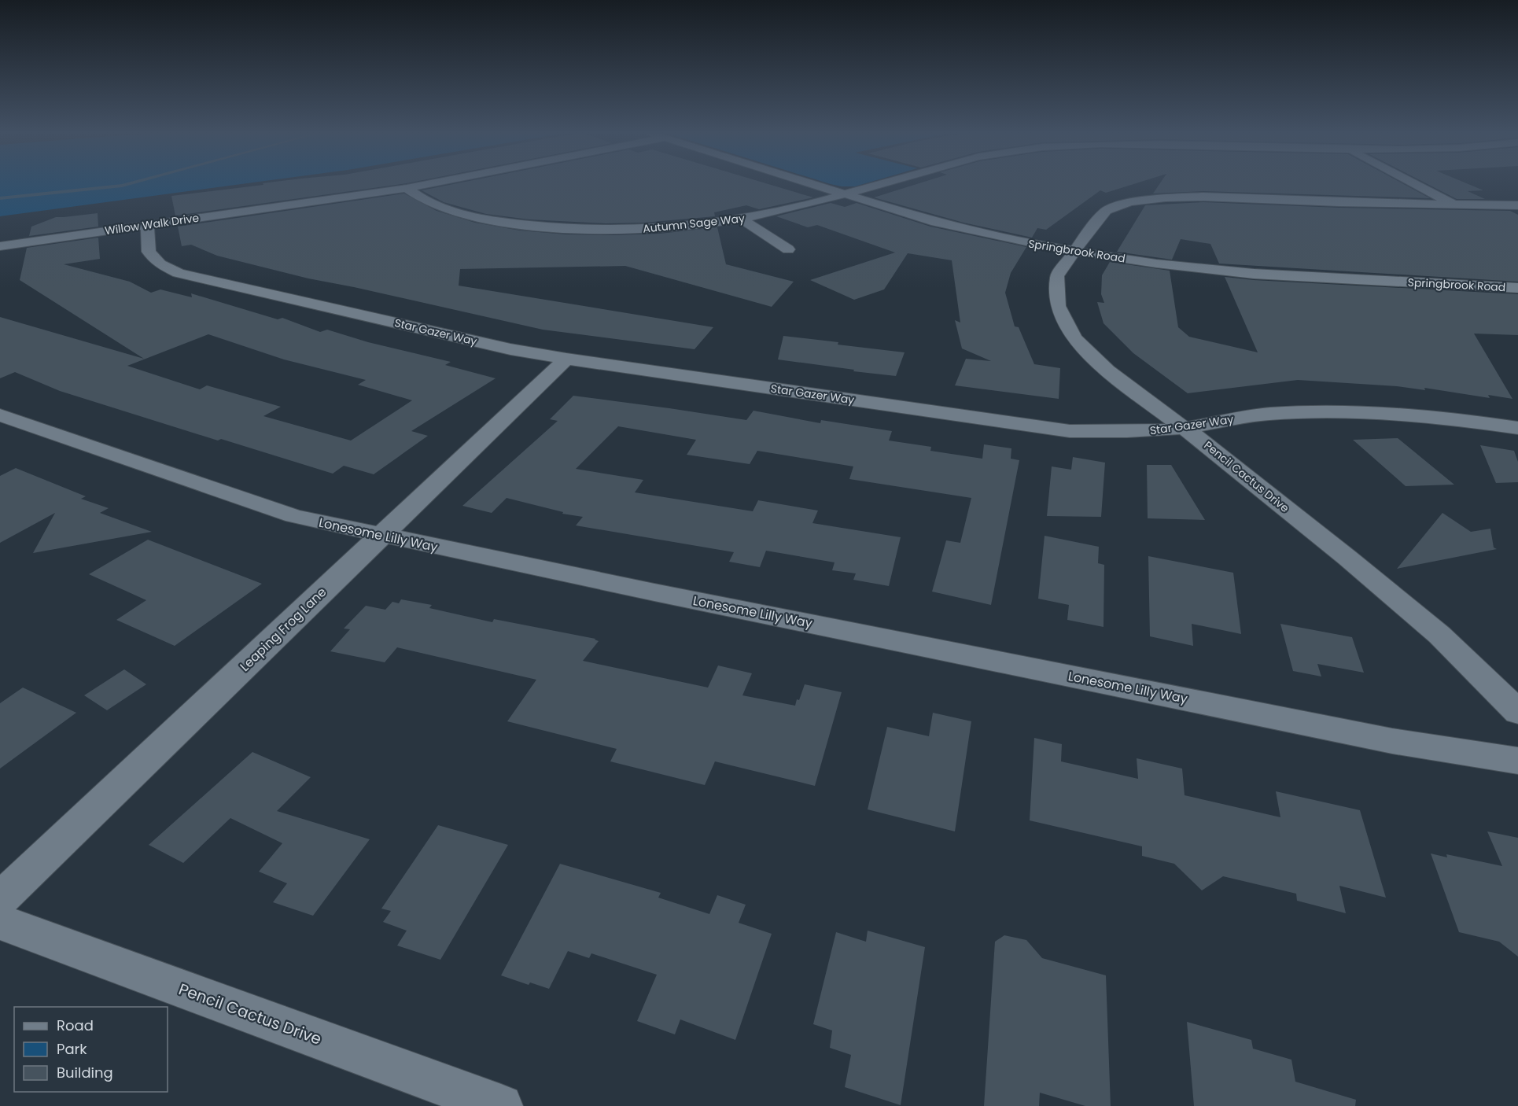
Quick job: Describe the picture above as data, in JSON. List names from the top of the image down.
{
  "streets": {
    "street": [
      "Autumn Sage Way",
      "Willow Walk Drive",
      "Springbrook Road",
      "Star Gazer Way",
      "Pencil Cactus Drive",
      "Lonesome Lilly Way",
      "Leaping Frog Lane"
    ]
  },
  "crossings": [
    ["Autumn Sage Way", "Willow Walk Drive"],
    ["Autumn Sage Way", "Springbrook Road"],
    ["Willow Walk Drive", "Star Gazer Way"],
    ["Springbrook Road", "Pencil Cactus Drive"],
    ["Star Gazer Way", "Pencil Cactus Drive"],
    ["Star Gazer Way", "Leaping Frog Lane"],
    ["Lonesome Lilly Way", "Leaping Frog Lane"]
  ],
  "legend": ["Road", "Park", "Building"]
}
